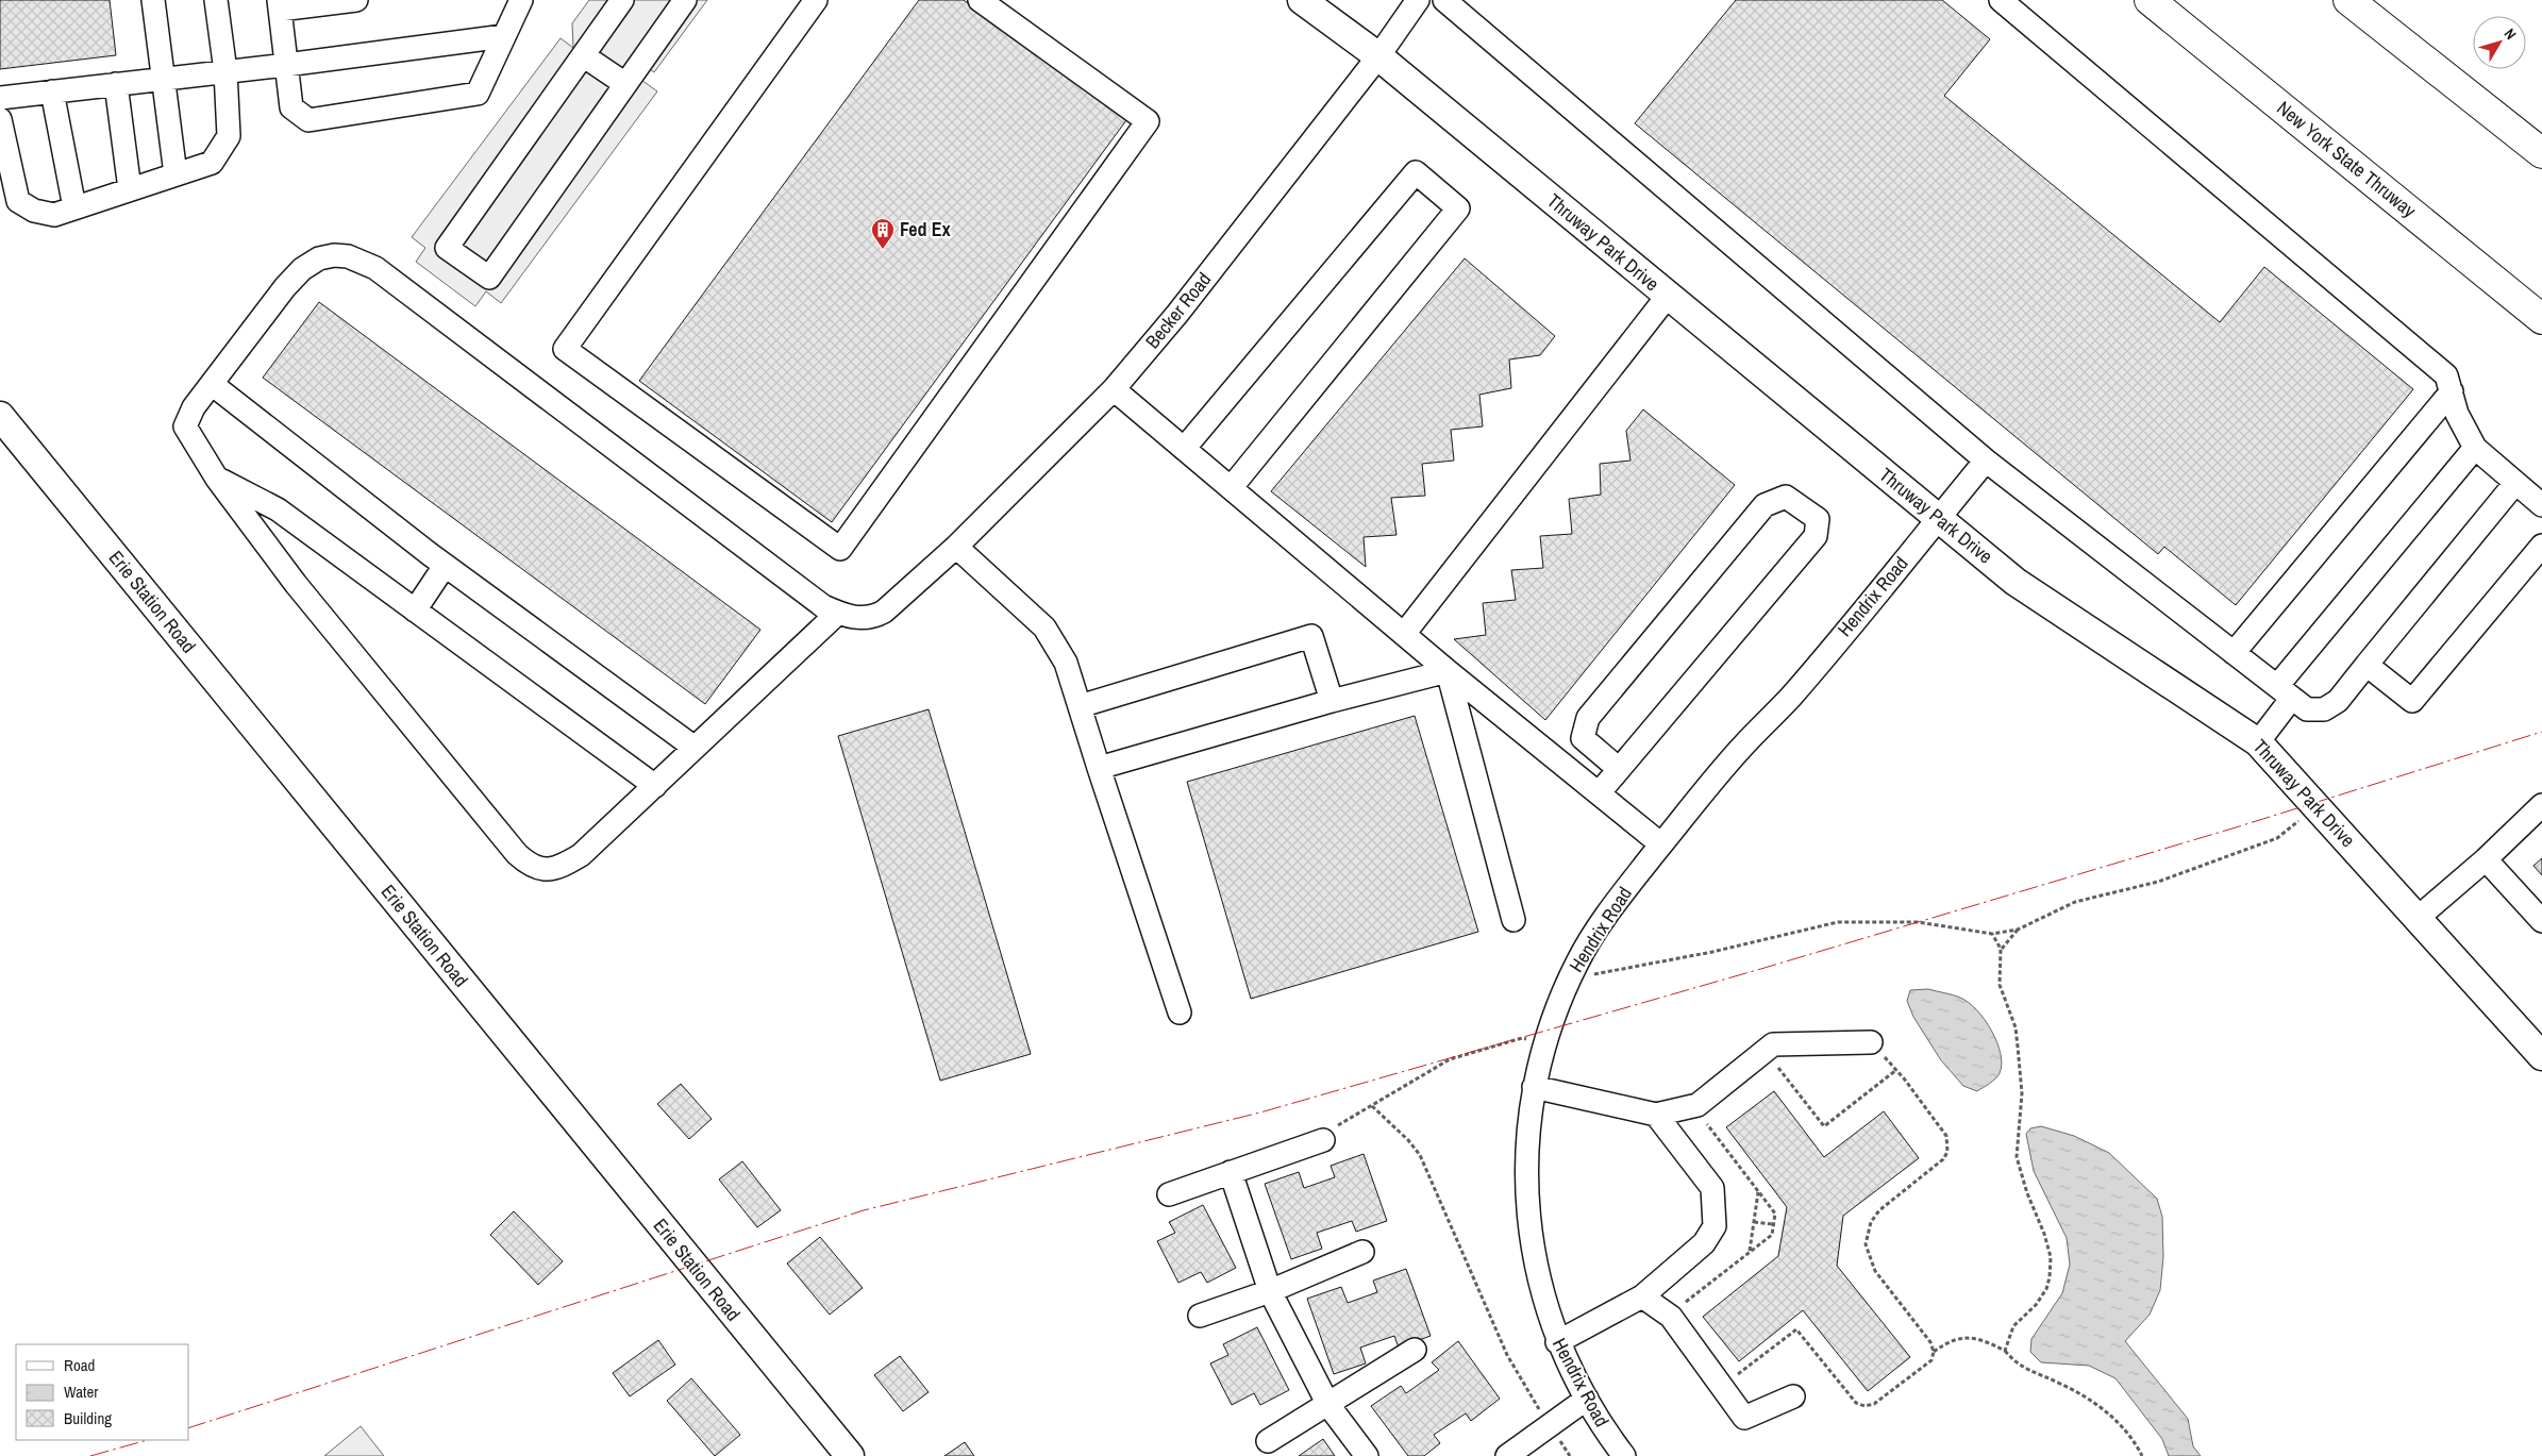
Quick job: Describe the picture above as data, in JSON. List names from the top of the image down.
{
  "streets": {
    "highway": ["New York State Thruway"],
    "main road": ["Thruway Park Drive", "Erie Station Road"],
    "street": ["Becker Road", "Hendrix Road"]
  },
  "crossings": [
    ["Thruway Park Drive", "Becker Road"],
    ["Thruway Park Drive", "Hendrix Road"]
  ],
  "places": {
    "building": ["Fed Ex"]
  },
  "legend": ["Road", "Water", "Building"],
  "north": "top right"
}
